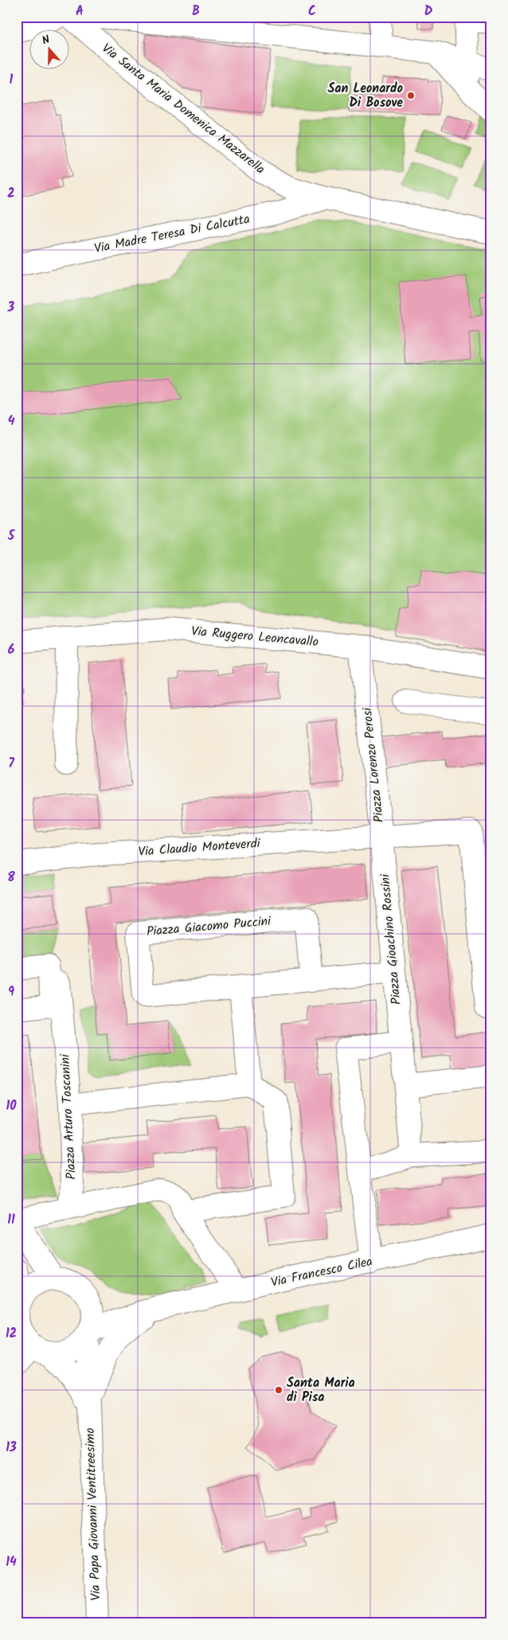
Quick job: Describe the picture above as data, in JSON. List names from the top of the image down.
{
  "streets": {
    "street": [
      "Via Santa Maria Domenica Mazzarella",
      "Via Madre Teresa Di Calcutta",
      "Via Ruggero Leoncavallo",
      "Piazza Lorenzo Perosi",
      "Via Claudio Monteverdi",
      "Piazza Giacomo Puccini",
      "Piazza Gioachino Rossini",
      "Piazza Arturo Toscanini",
      "Via Francesco Cilea",
      "Via Papa Giovanni Ventitreesimo"
    ]
  },
  "crossings": [
    ["Via Santa Maria Domenica Mazzarella", "Via Madre Teresa Di Calcutta"],
    ["Via Ruggero Leoncavallo", "Piazza Lorenzo Perosi"],
    ["Piazza Lorenzo Perosi", "Via Claudio Monteverdi"],
    ["Piazza Lorenzo Perosi", "Piazza Gioachino Rossini"],
    ["Via Claudio Monteverdi", "Piazza Gioachino Rossini"],
    ["Piazza Giacomo Puccini", "Piazza Gioachino Rossini"],
    ["Via Francesco Cilea", "Via Papa Giovanni Ventitreesimo"]
  ],
  "places": ["San Leonardo Di Bosove", "Santa Maria di Pisa"],
  "north": "top",
  "grid": {
    "columns": [
      "A",
      "B",
      "C",
      "D"
    ],
    "rows": [
      "1",
      "2",
      "3",
      "4",
      "5",
      "6",
      "7",
      "8",
      "9",
      "10",
      "11",
      "12",
      "13",
      "14"
    ]
  }
}
